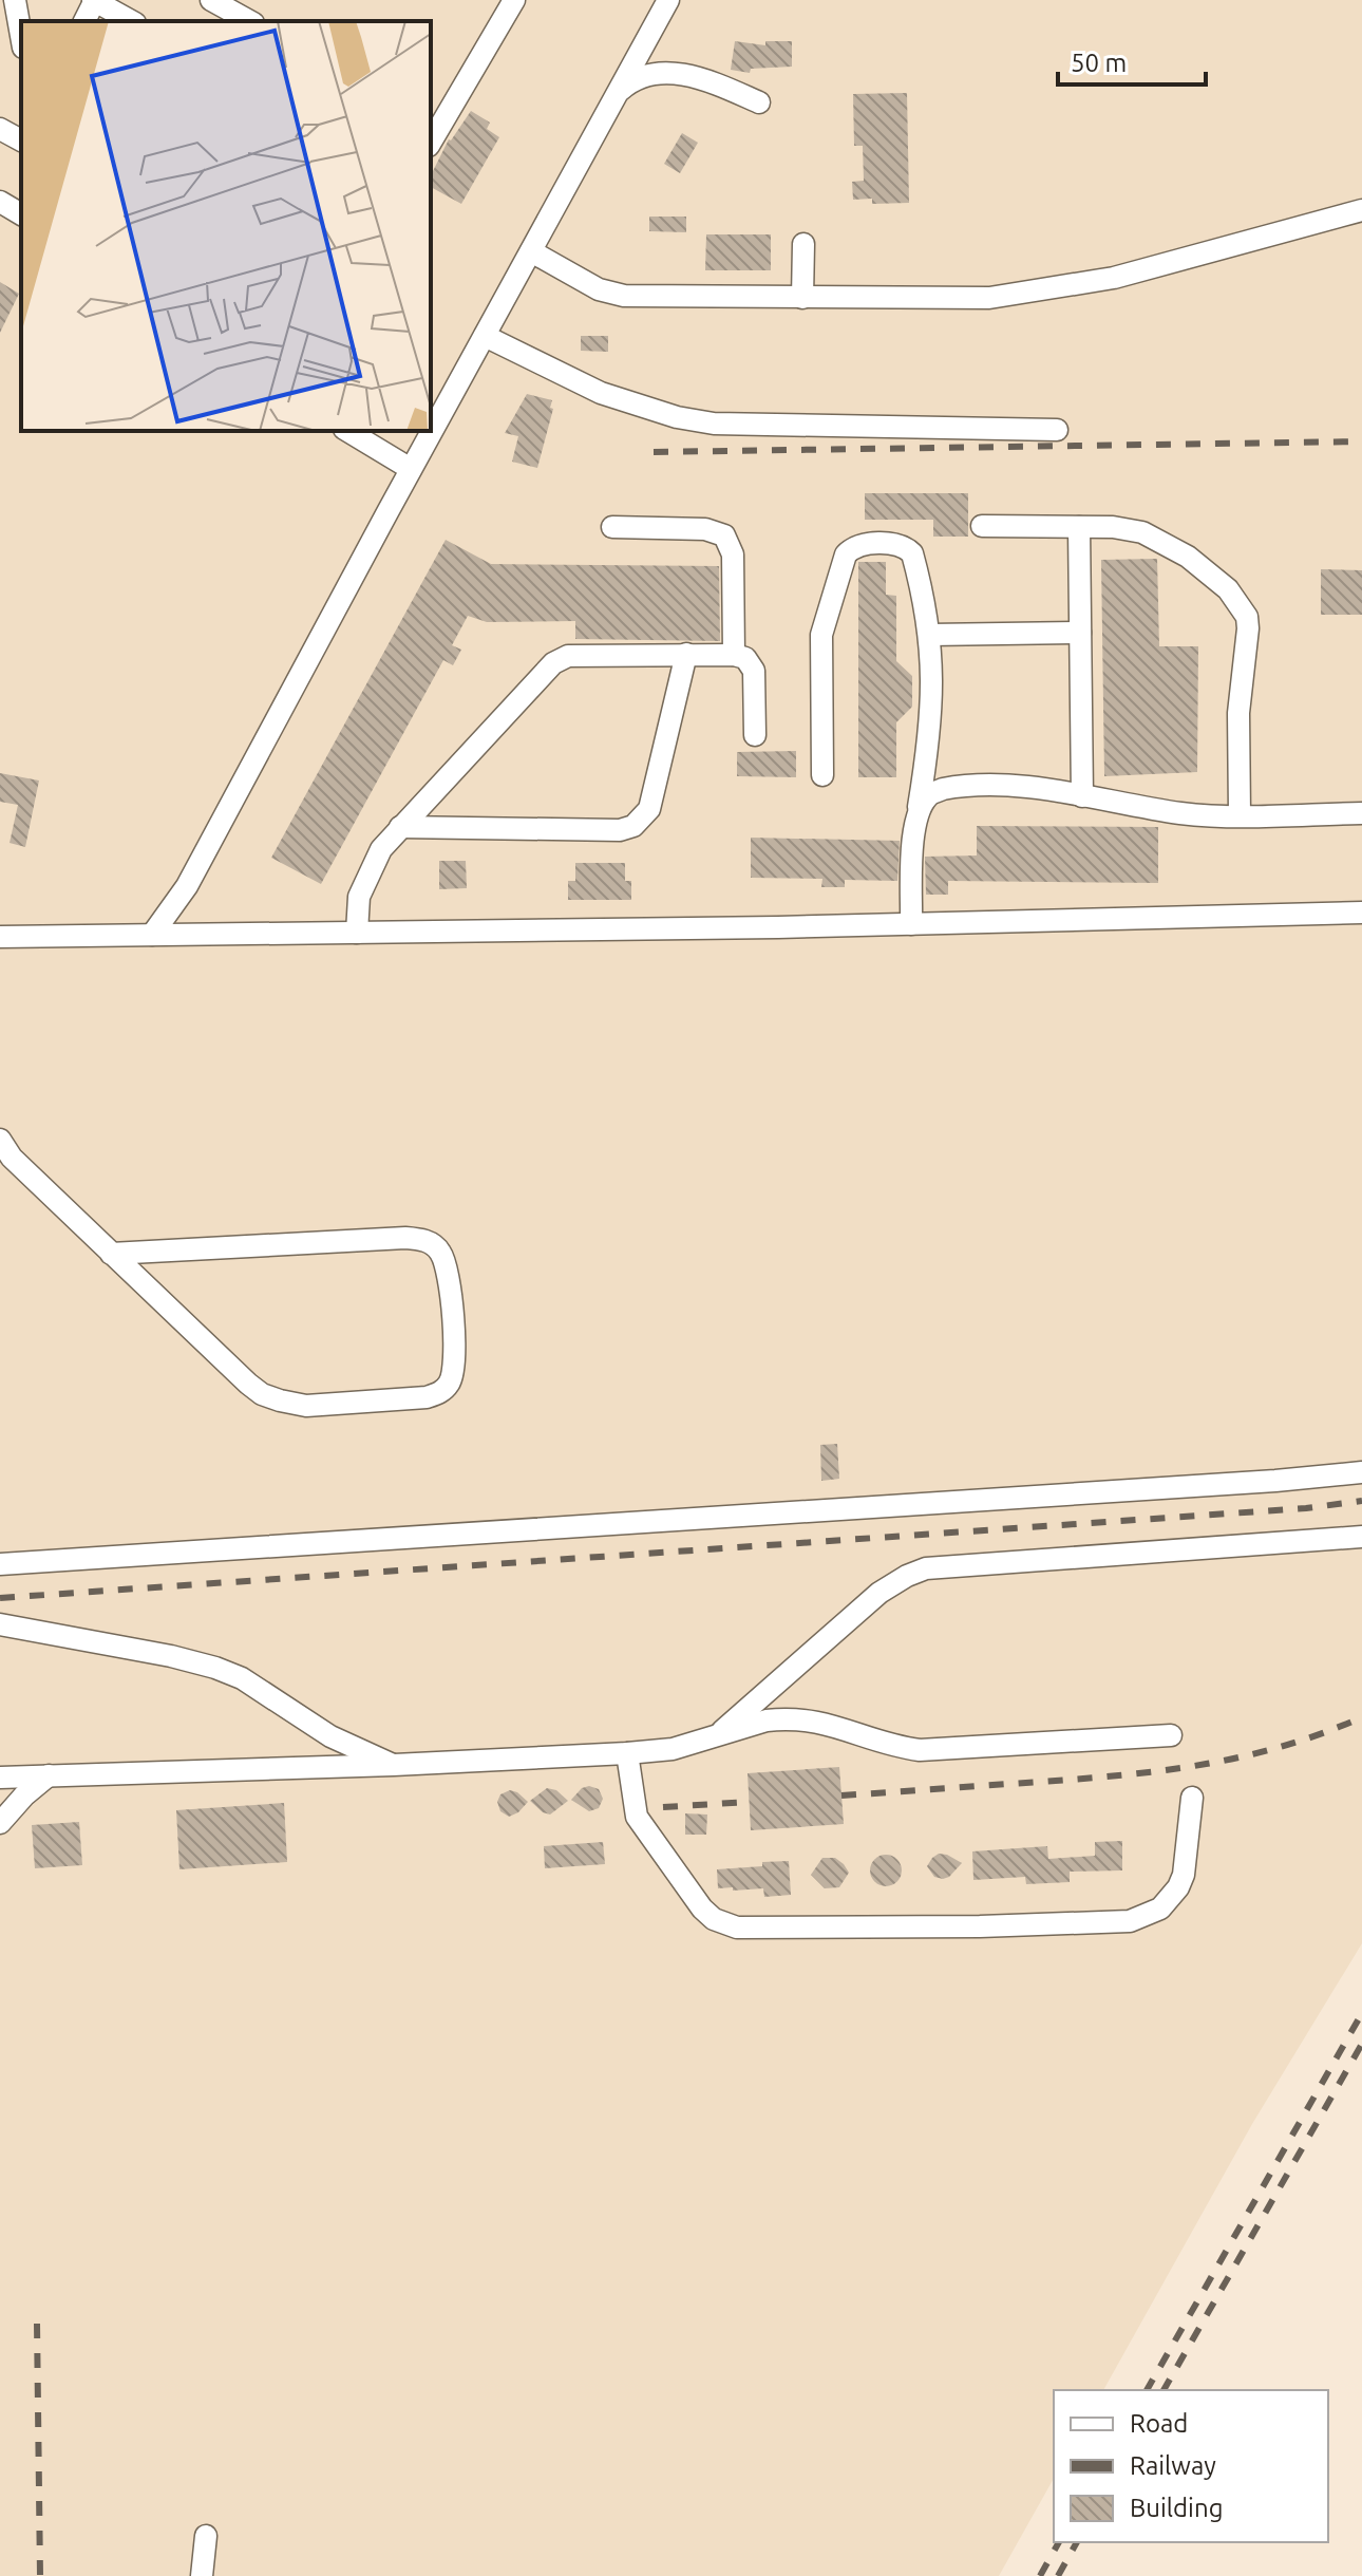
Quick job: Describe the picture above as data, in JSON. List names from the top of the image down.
{
  "legend": ["Road", "Railway", "Building"],
  "scale_bar": "50 m"
}
